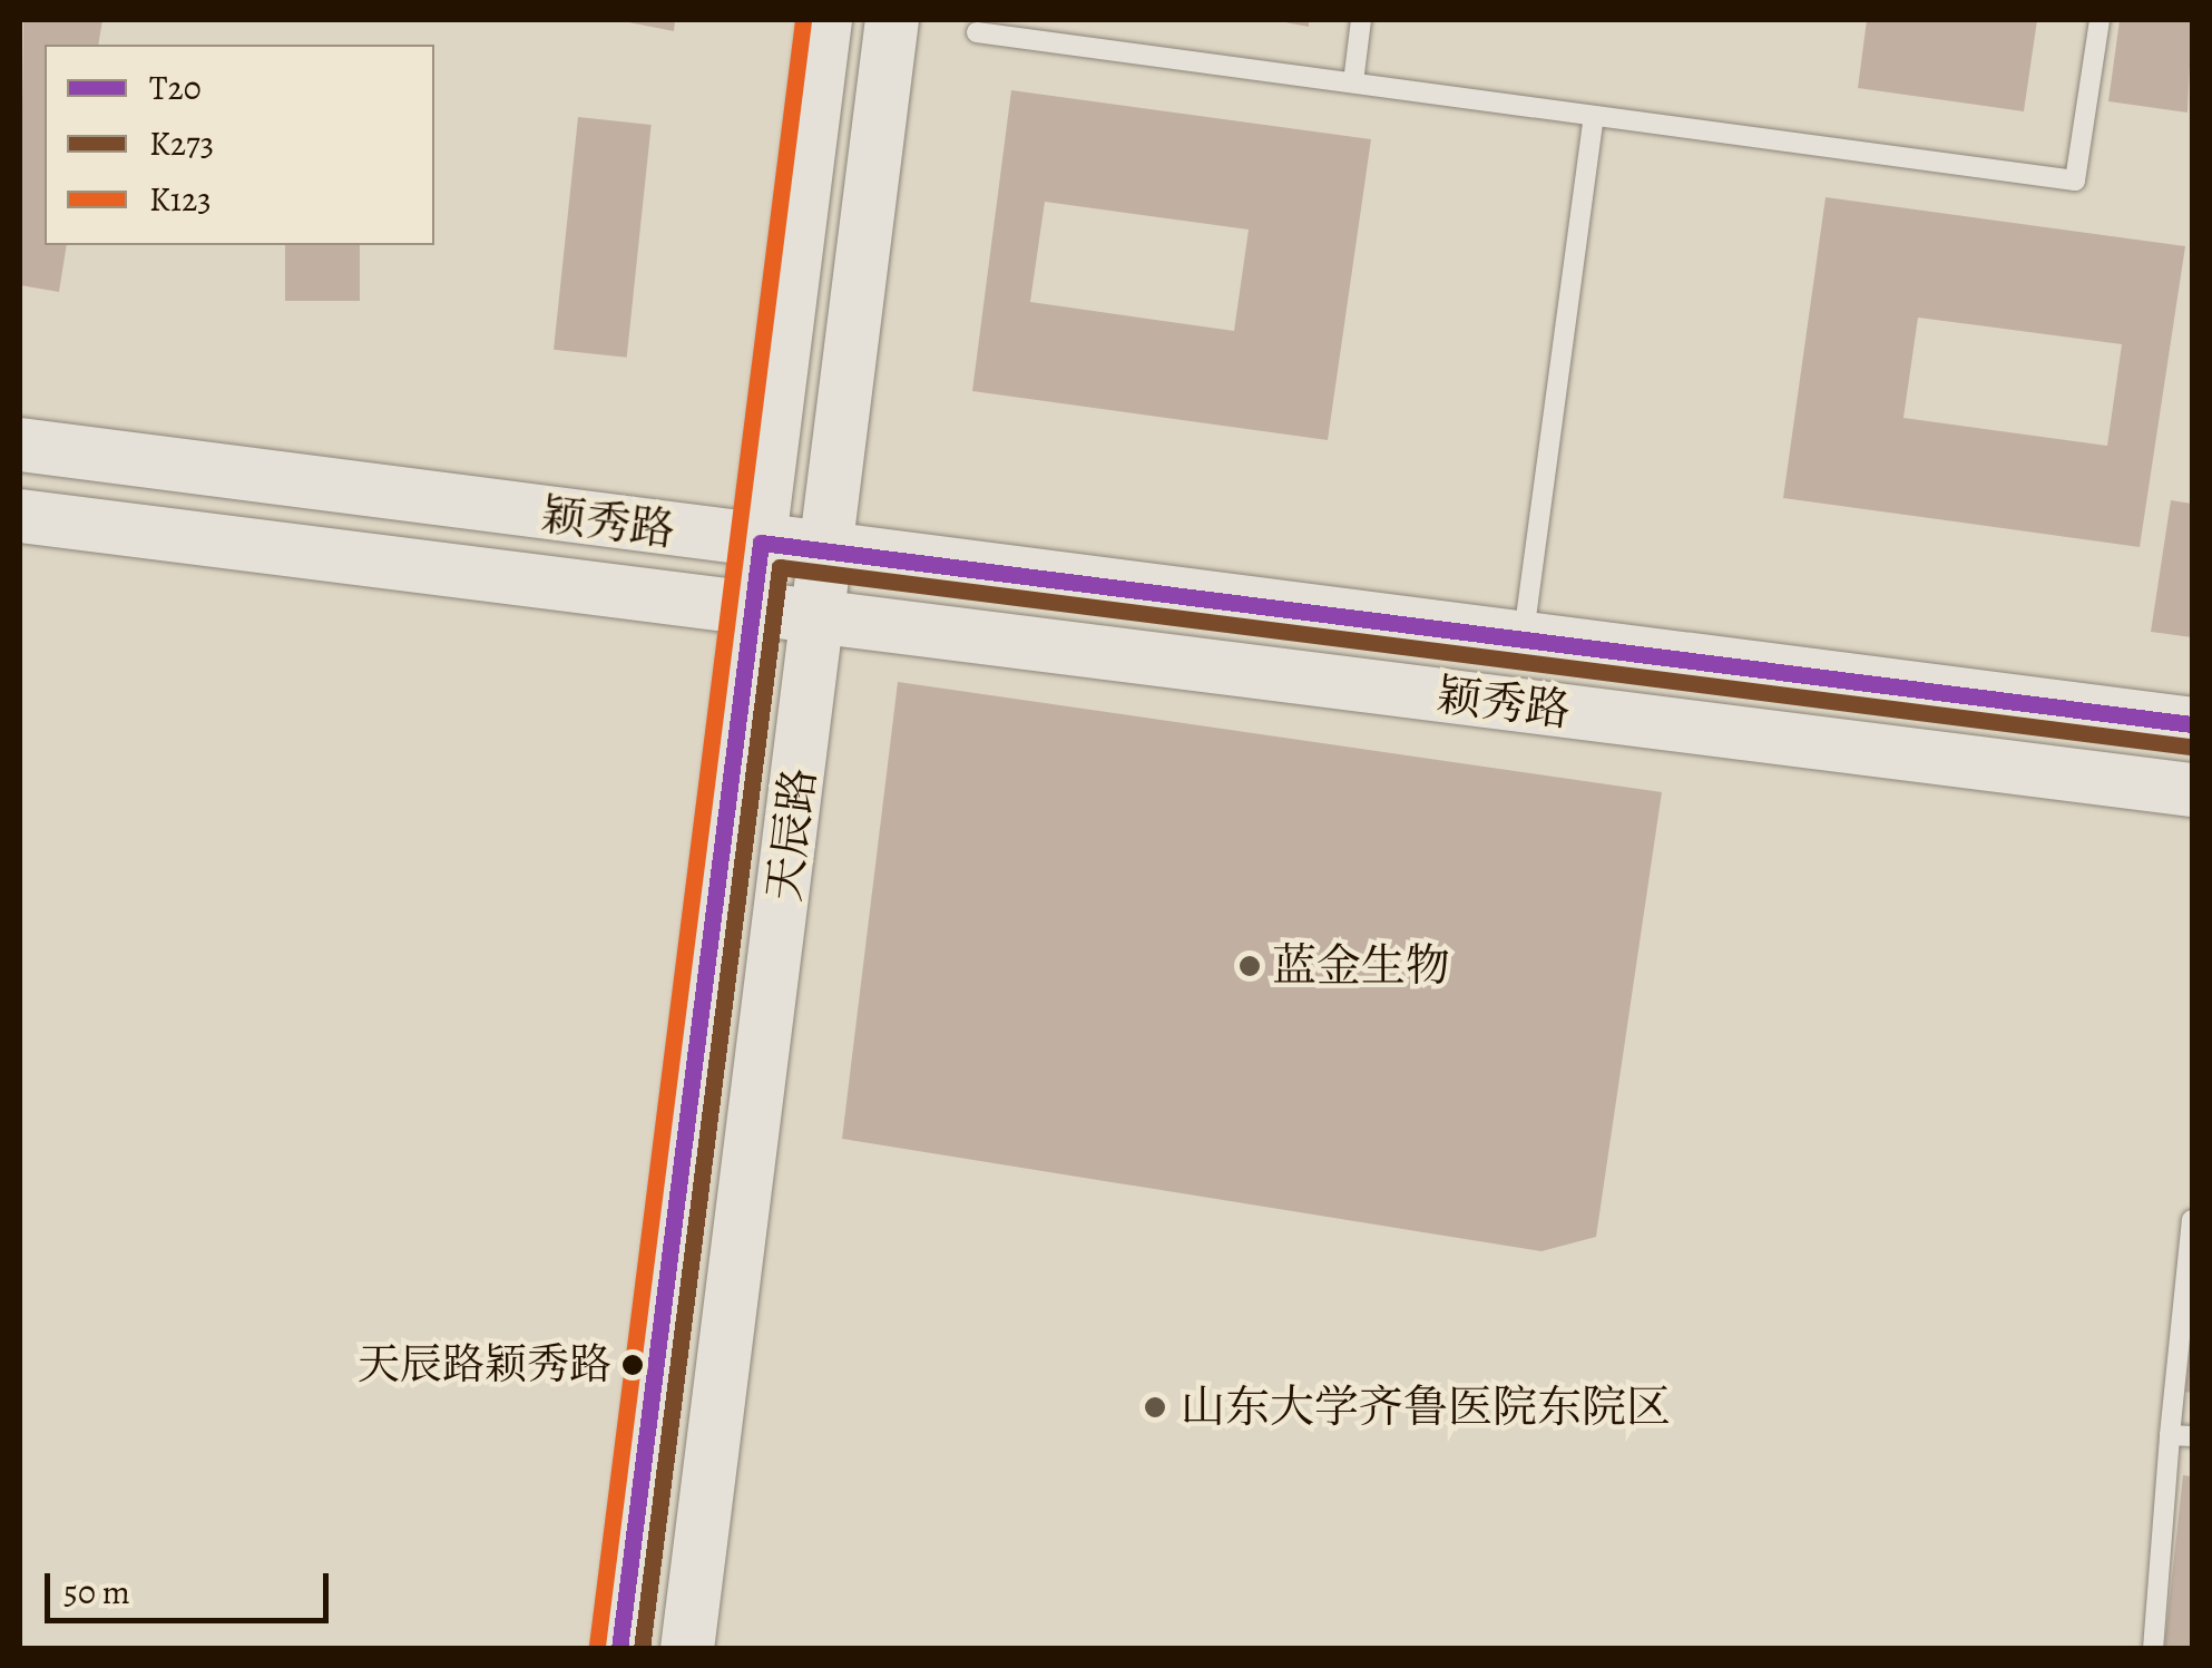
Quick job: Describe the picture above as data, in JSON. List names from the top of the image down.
{
  "streets": {
    "main road": ["颖秀路", "天辰路"]
  },
  "crossings": [
    ["颖秀路", "天辰路"]
  ],
  "places": ["蓝金生物", "天辰路颖秀路", "山东大学齐鲁医院东院区"],
  "lines": ["transit line K123", "transit line T20", "transit line K273"],
  "legend": ["T20", "K273", "K123"],
  "scale_bar": "50 m"
}
